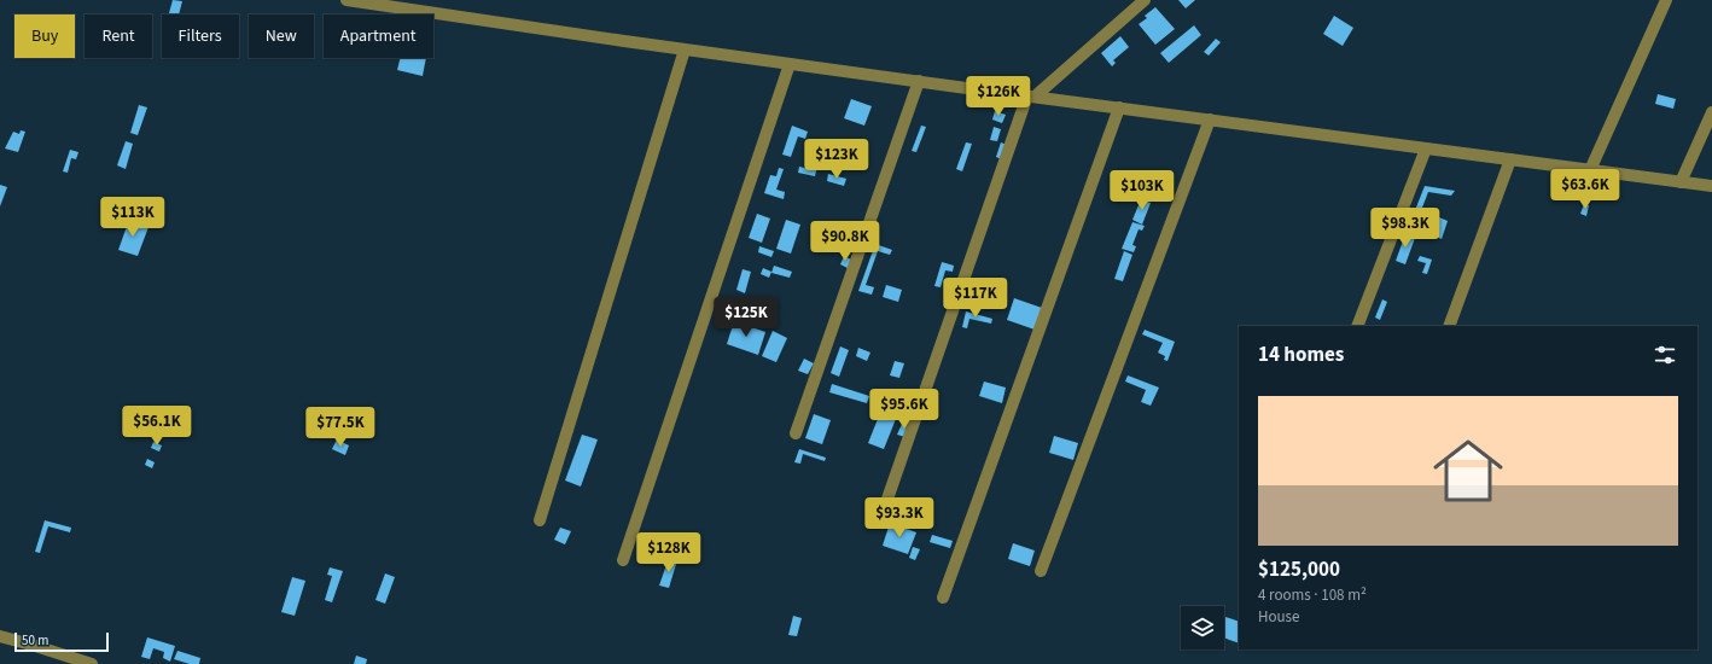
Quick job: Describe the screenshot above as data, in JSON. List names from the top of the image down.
{
  "scale_bar": "50 m",
  "page": {
    "chip": [
      "Buy",
      "Rent",
      "Filters",
      "New",
      "Apartment"
    ],
    "price": [
      "$126K",
      "$123K",
      "$63.6K",
      "$103K",
      "$113K",
      "$98.3K",
      "$90.8K",
      "$117K",
      "$125K",
      "$95.6K",
      "$56.1K",
      "$77.5K",
      "$93.3K",
      "$128K"
    ],
    "heading": "14 homes",
    "list": [
      {
        "name": "$125,000",
        "note": "4 rooms · 108 m² · House"
      }
    ],
    "scale": "50 m"
  }
}
